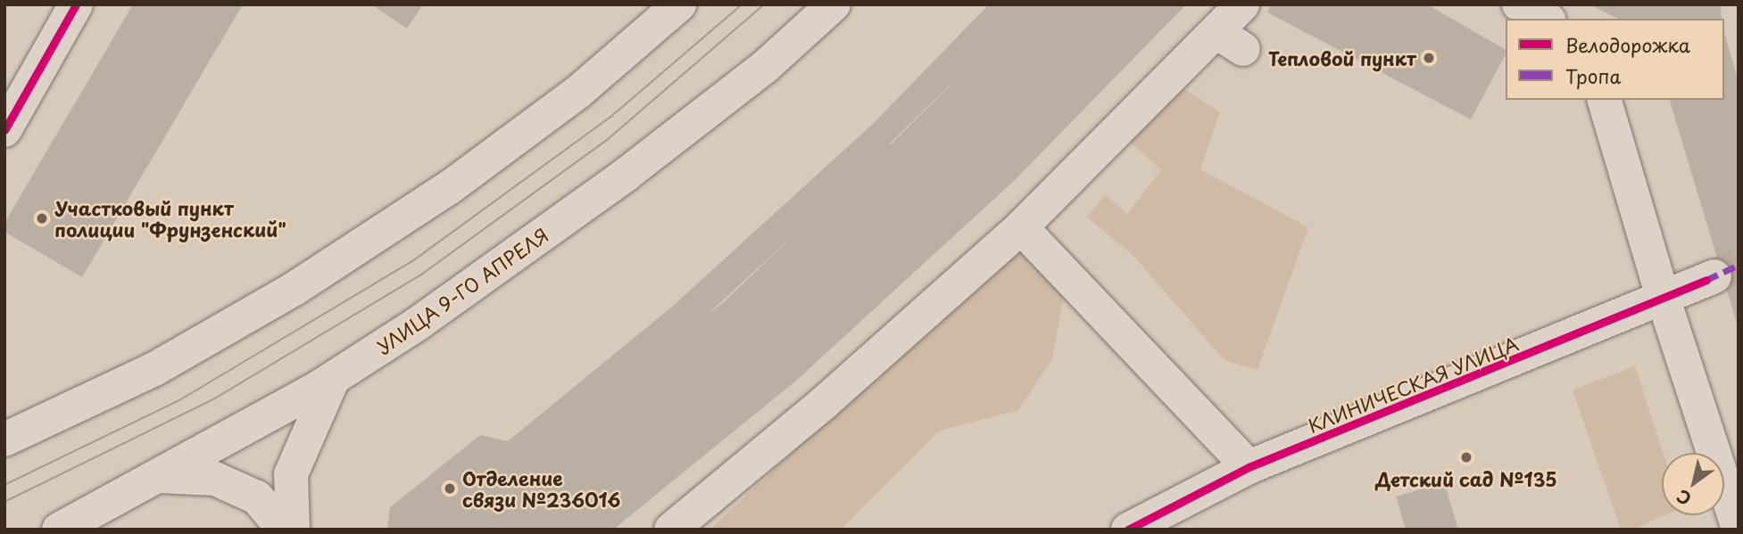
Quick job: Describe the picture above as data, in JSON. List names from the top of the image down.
{
  "streets": {
    "main road": ["УЛИЦА 9-ГО АПРЕЛЯ", "КЛИНИЧЕСКАЯ УЛИЦА"]
  },
  "places": [
    "Тепловой пункт",
    "Участковый пункт полиции \"Фрунзенский\"",
    "Детский сад №135",
    "Отделение связи №236016"
  ],
  "legend": ["Велодорожка", "Тропа"],
  "north": "bottom left"
}
